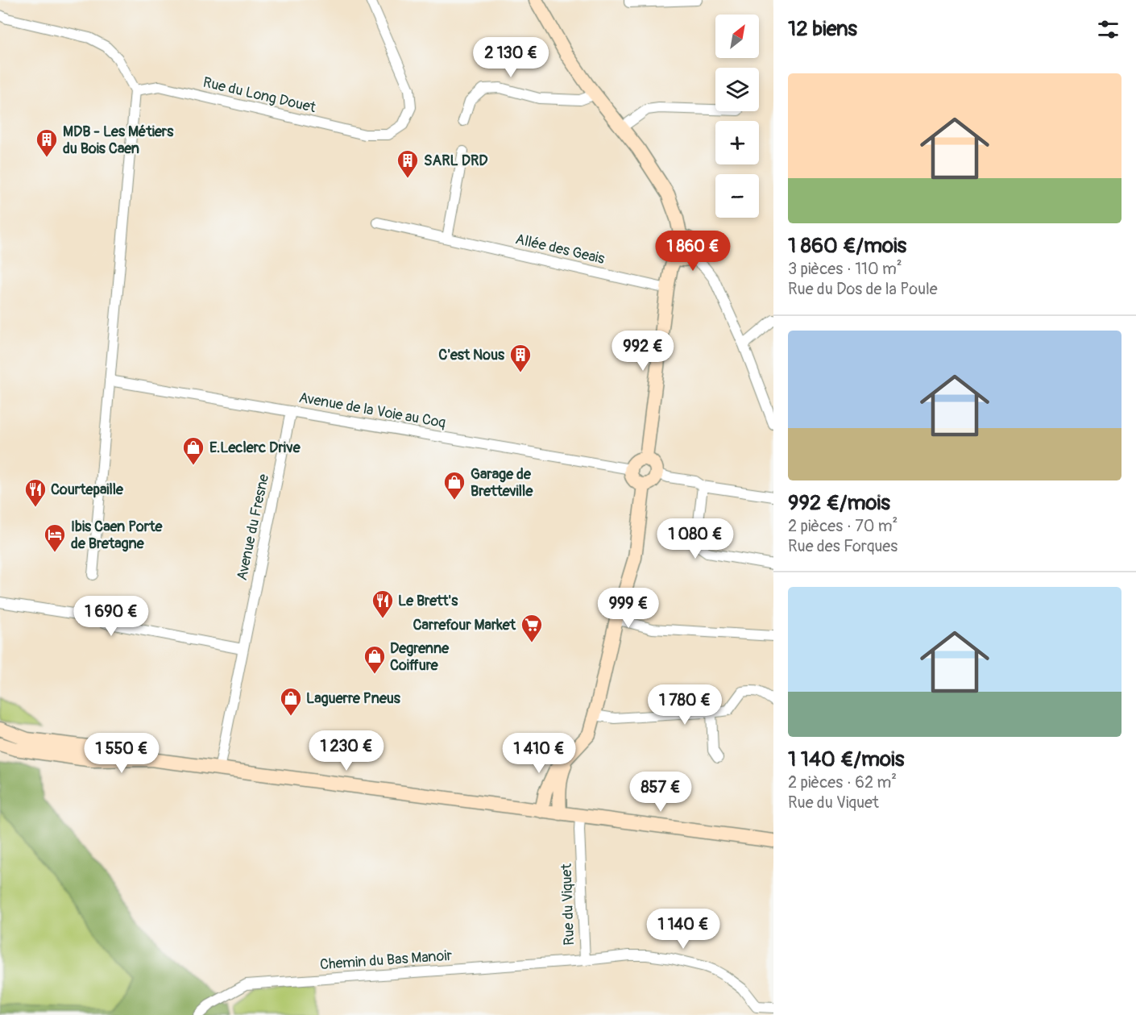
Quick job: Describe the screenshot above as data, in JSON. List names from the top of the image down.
{
  "streets": {
    "street": [
      "Rue du Long Douet",
      "Allée des Geais",
      "Avenue de la Voie au Coq",
      "Avenue du Fresne",
      "Rue du Viquet",
      "Chemin du Bas Manoir"
    ]
  },
  "crossings": [
    ["Avenue de la Voie au Coq", "Avenue du Fresne"],
    ["Rue du Viquet", "Chemin du Bas Manoir"]
  ],
  "places": {
    "building": ["MDB - Les Métiers du Bois Caen", "SARL DRD", "C'est Nous"],
    "shop": [
      "E.Leclerc Drive",
      "Garage de Bretteville",
      "Degrenne Coiffure",
      "Laguerre Pneus"
    ],
    "restaurant": ["Courtepaille", "Le Brett's"],
    "hotel": ["Ibis Caen Porte de Bretagne"],
    "supermarket": ["Carrefour Market"]
  },
  "north": "top right",
  "page": {
    "heading": "12 biens",
    "map_buttons": ["+", "−"],
    "price": [
      "2 130 €",
      "1 860 €",
      "992 €",
      "1 080 €",
      "999 €",
      "1 690 €",
      "1 780 €",
      "1 230 €",
      "1 550 €",
      "1 410 €",
      "857 €",
      "1 140 €"
    ],
    "list": [
      {
        "name": "1 860 €/mois",
        "note": "3 pièces · 110 m² · Rue du Dos de la Poule"
      },
      {
        "name": "992 €/mois",
        "note": "2 pièces · 70 m² · Rue des Forques"
      },
      {
        "name": "1 140 €/mois",
        "note": "2 pièces · 62 m² · Rue du Viquet"
      }
    ]
  }
}
